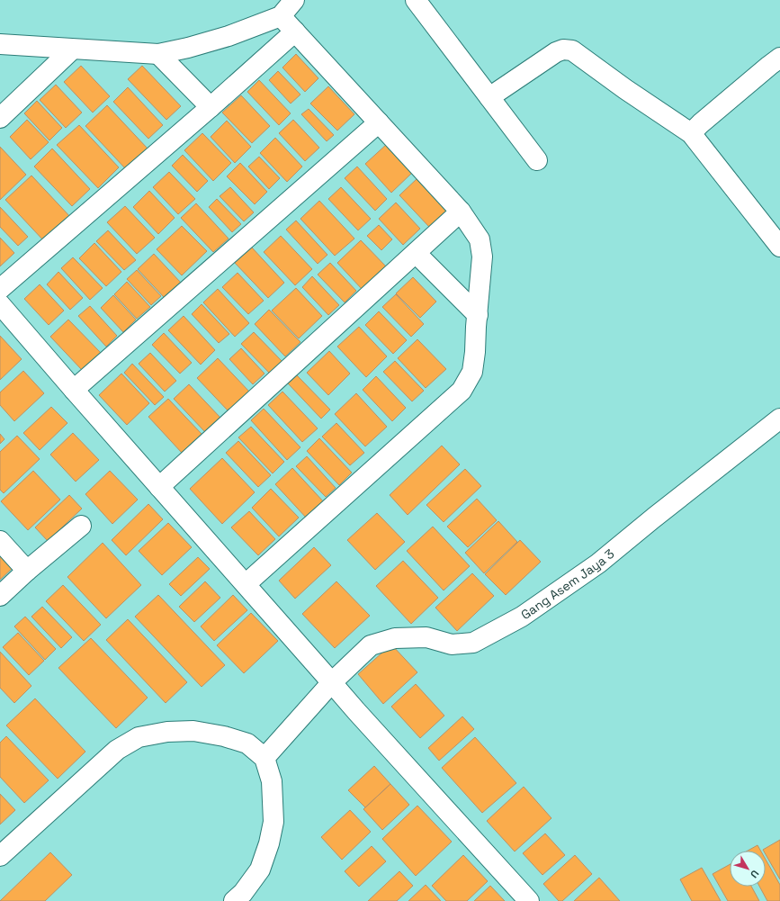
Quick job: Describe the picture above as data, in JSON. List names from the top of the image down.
{
  "streets": {
    "street": ["Gang Asem Jaya 3"]
  },
  "north": "bottom right"
}
